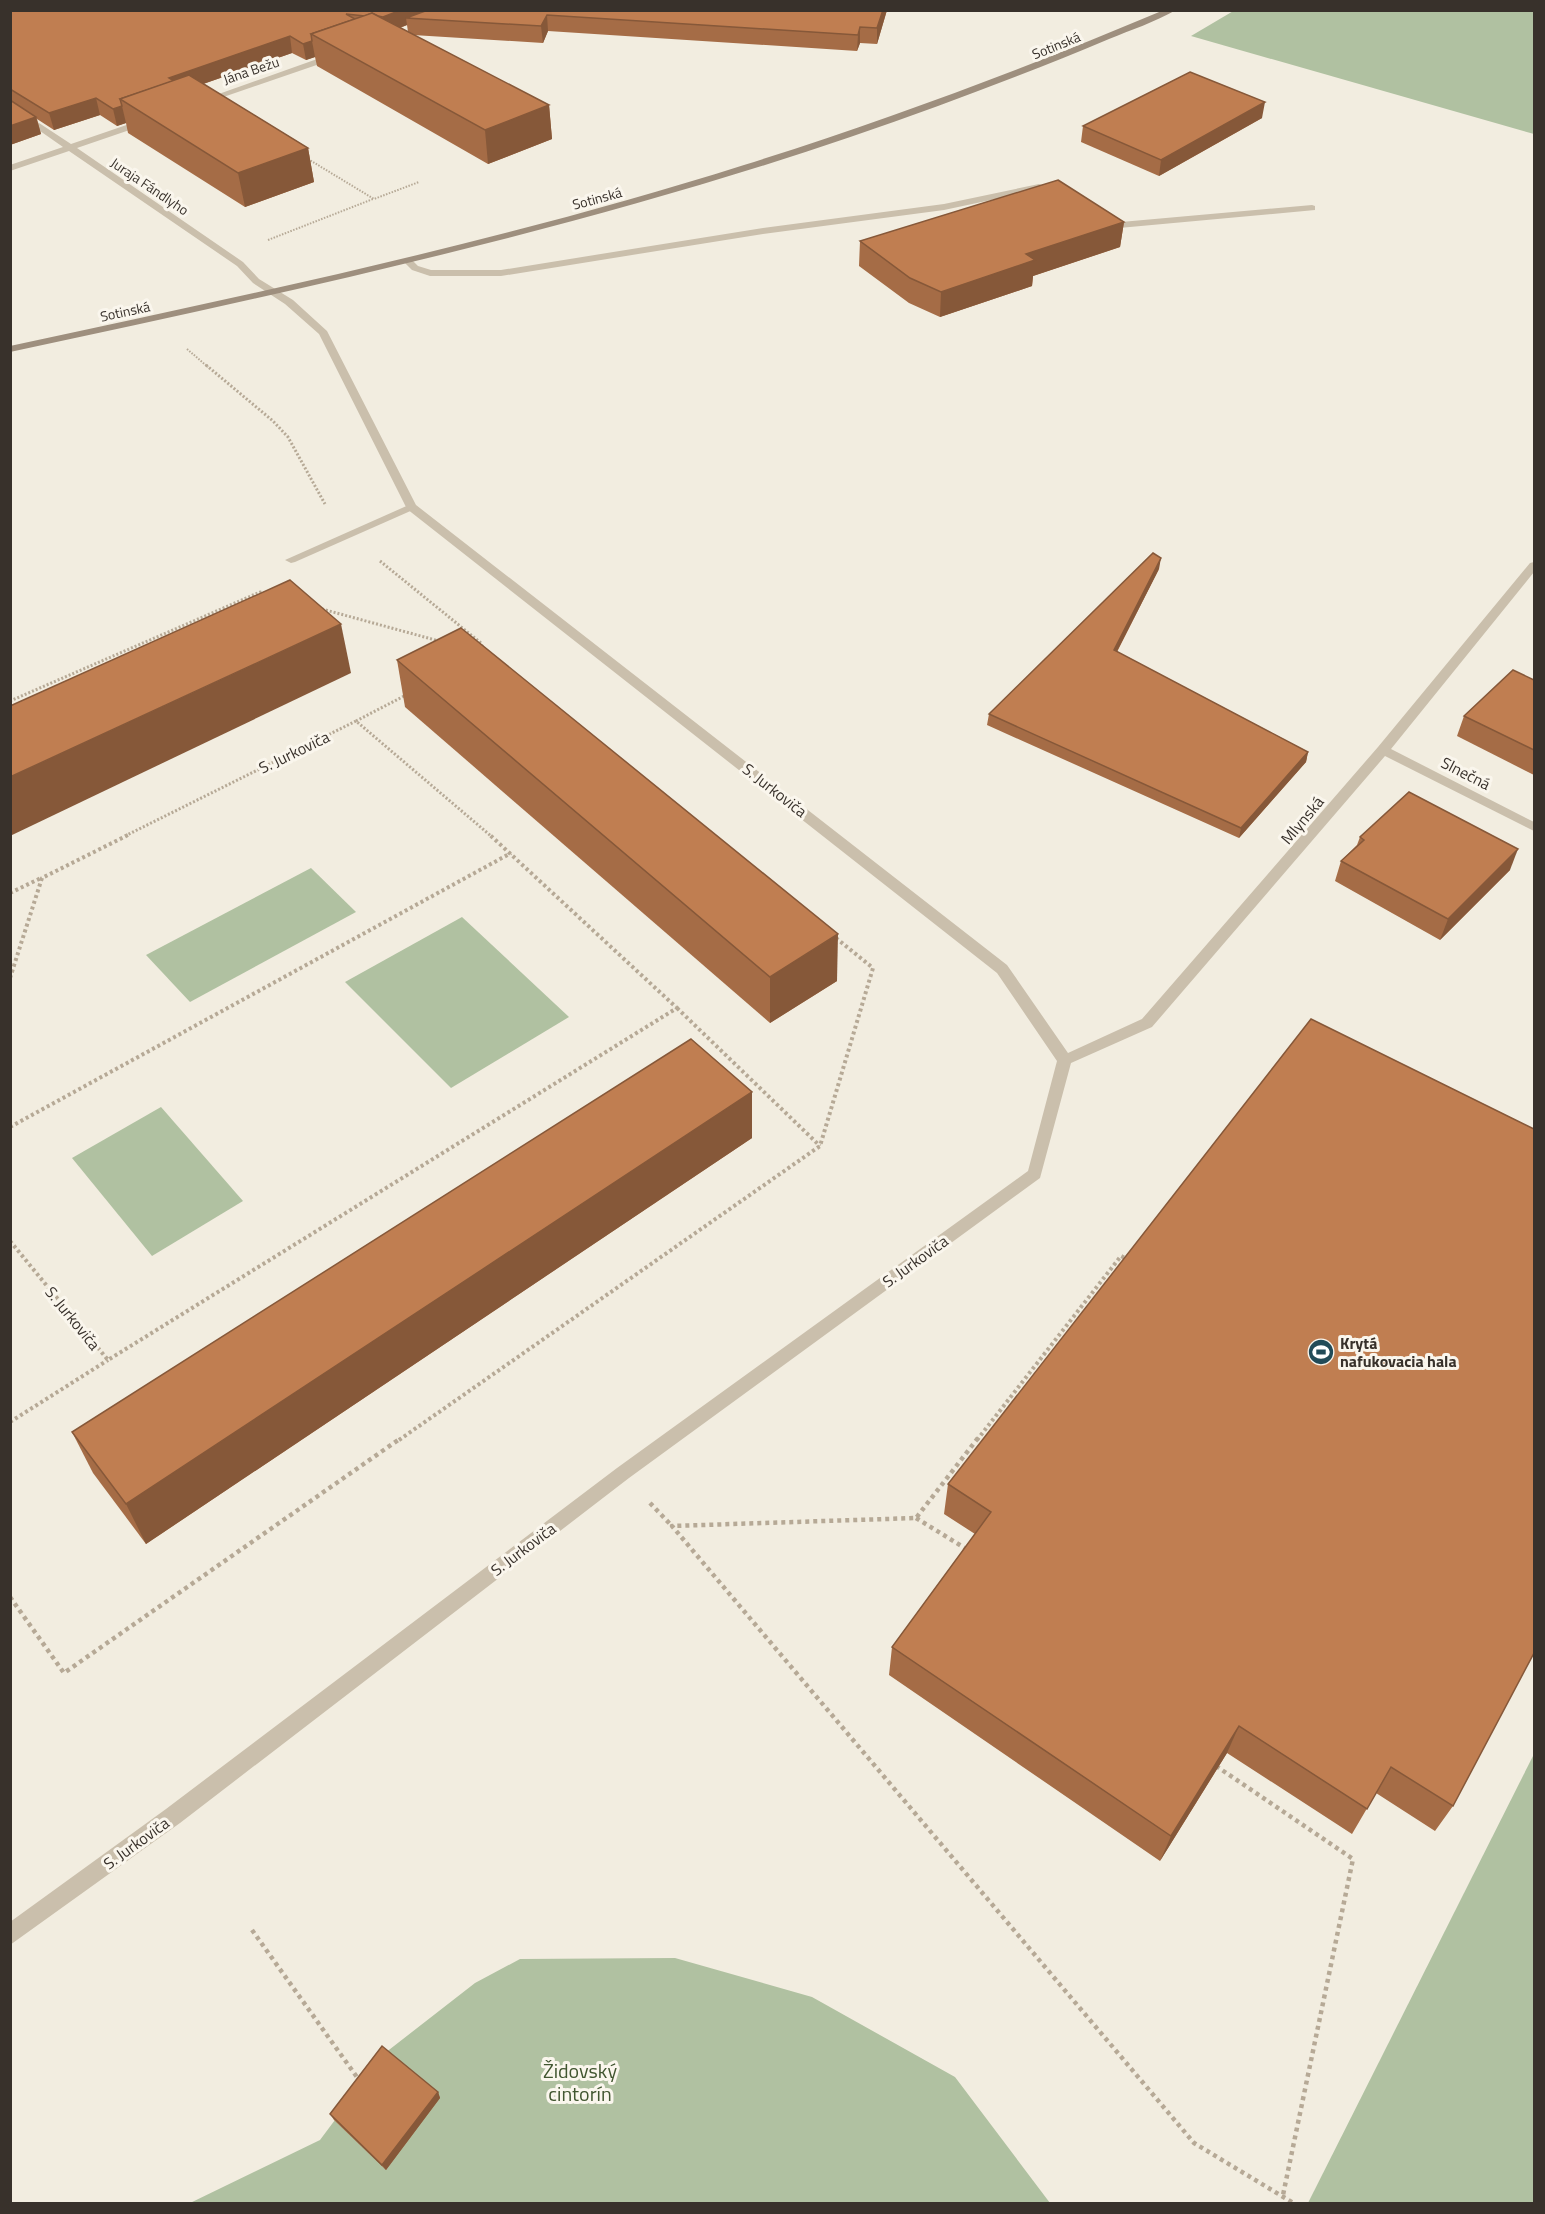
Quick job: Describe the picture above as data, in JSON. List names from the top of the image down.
{
  "streets": {
    "main road": ["Sotinská"],
    "street": [
      "Jána Bežu",
      "Juraja Fándlyho",
      "S. Jurkoviča",
      "Slnečná",
      "Mlynská"
    ]
  },
  "crossings": [
    ["Sotinská", "Juraja Fándlyho"],
    ["Sotinská", "S. Jurkoviča"],
    ["Juraja Fándlyho", "S. Jurkoviča"],
    ["S. Jurkoviča", "Mlynská"],
    ["Slnečná", "Mlynská"]
  ],
  "parks": ["Židovský cintorín"],
  "places": {
    "sports": ["Krytá nafukovacia hala"]
  }
}
